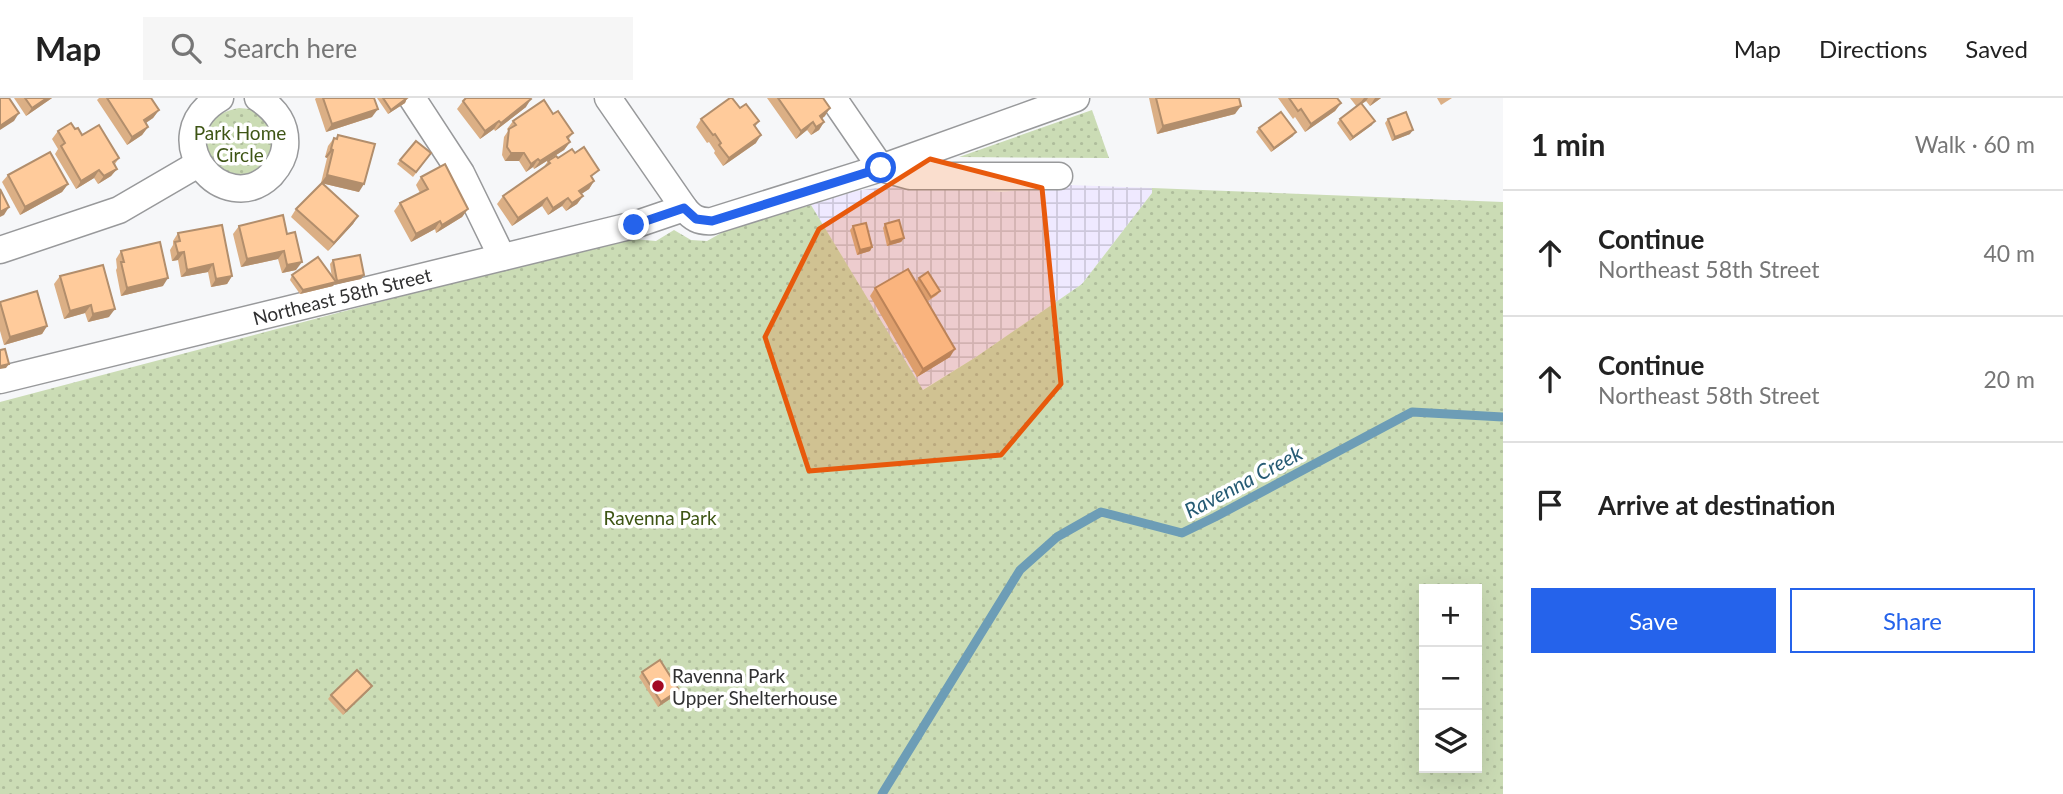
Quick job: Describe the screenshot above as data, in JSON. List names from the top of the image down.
{
  "streets": {
    "street": ["Northeast 58th Street"]
  },
  "water": ["Ravenna Creek"],
  "parks": ["Park Home Circle", "Ravenna Park"],
  "places": ["Ravenna Park Upper Shelterhouse"],
  "page": {
    "header": "Map",
    "search": "Search here",
    "nav": ["Map", "Directions", "Saved"],
    "heading": ["1 min", "Walk · 60 m"],
    "list": [
      ["Continue", "Northeast 58th Street", "40 m"],
      ["Continue", "Northeast 58th Street", "20 m"],
      "Arrive at destination"
    ],
    "buttons": ["Save", "Share"],
    "map_buttons": ["+", "−"]
  }
}
